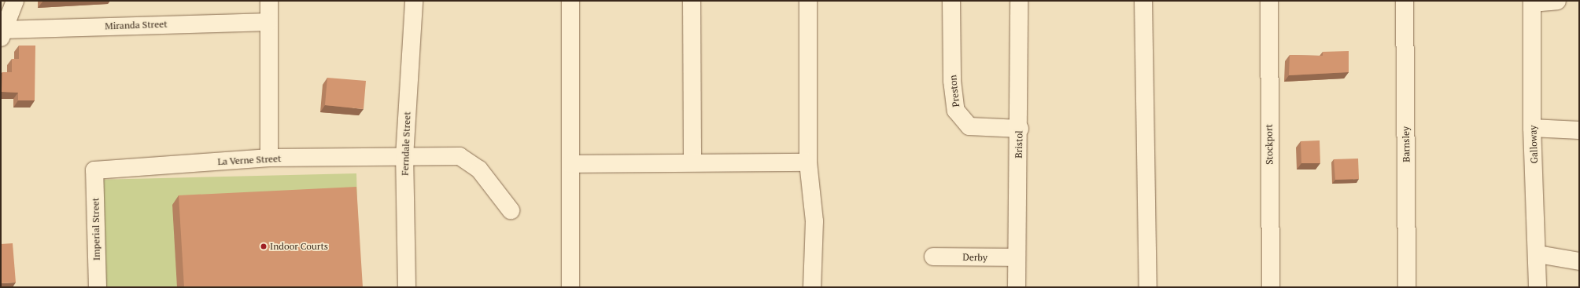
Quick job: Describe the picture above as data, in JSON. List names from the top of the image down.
{
  "streets": {
    "street": [
      "Miranda Street",
      "Preston",
      "Ferndale Street",
      "Bristol",
      "Stockport",
      "Barnsley",
      "Galloway",
      "La Verne Street",
      "Imperial Street",
      "Derby"
    ]
  },
  "crossings": [
    ["Preston", "Bristol"],
    ["Ferndale Street", "La Verne Street"],
    ["Bristol", "Derby"],
    ["La Verne Street", "Imperial Street"]
  ],
  "places": ["Indoor Courts"]
}
